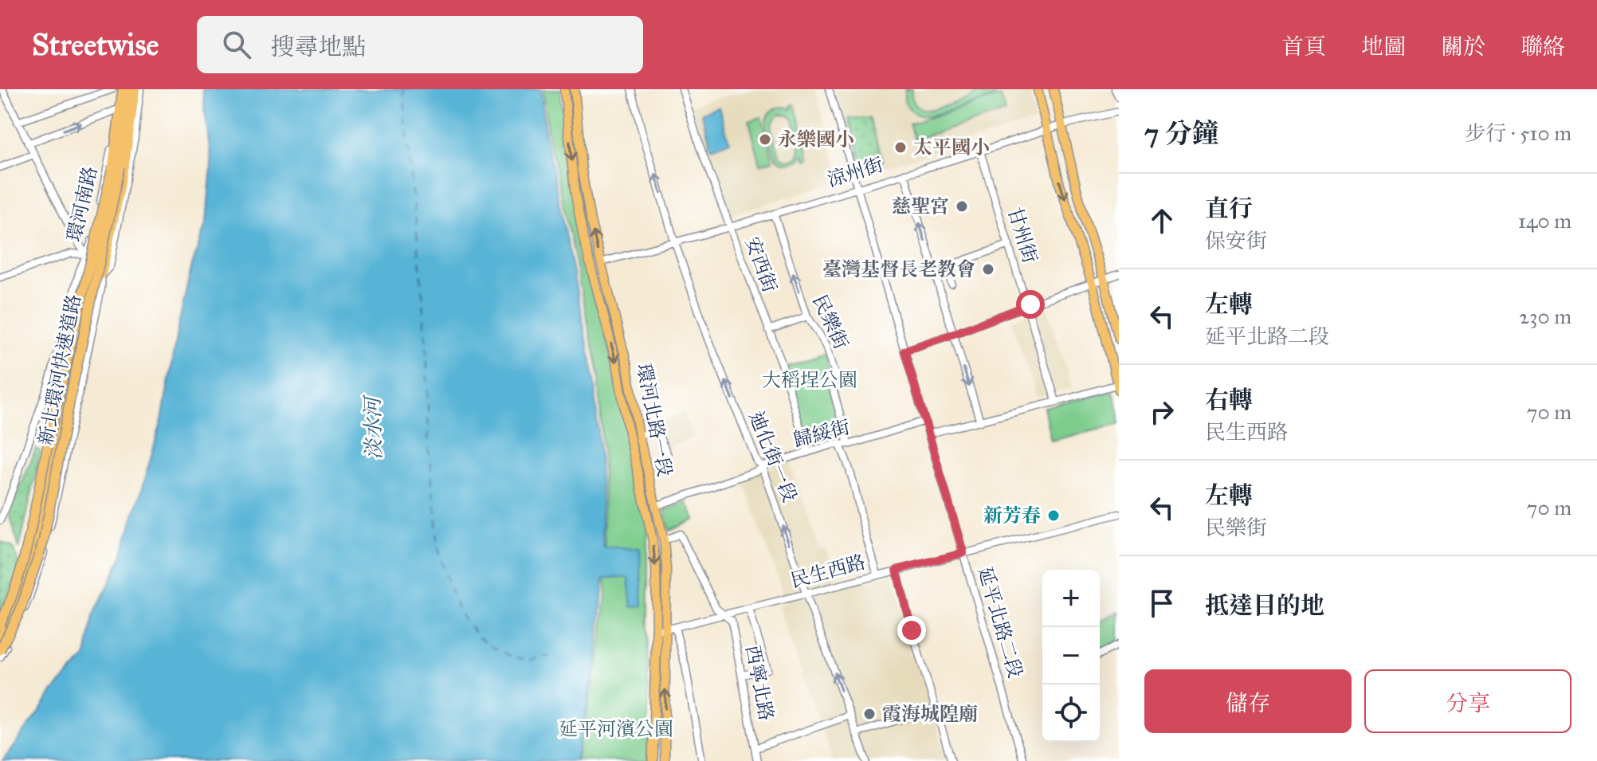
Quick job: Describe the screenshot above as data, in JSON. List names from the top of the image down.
{
  "streets": {
    "highway": ["新北環河快速道路"],
    "main road": ["環河北路一段"],
    "street": [
      "涼州街",
      "環河南路",
      "甘州街",
      "安西街",
      "民樂街",
      "歸綏街",
      "迪化街一段",
      "民生西路",
      "延平北路二段",
      "西寧北路"
    ]
  },
  "crossings": [
    ["涼州街", "甘州街"],
    ["涼州街", "安西街"],
    ["涼州街", "民樂街"],
    ["涼州街", "環河北路一段"],
    ["涼州街", "迪化街一段"],
    ["涼州街", "延平北路二段"],
    ["環河南路", "新北環河快速道路"],
    ["安西街", "歸綏街"],
    ["民樂街", "歸綏街"],
    ["環河北路一段", "歸綏街"],
    ["環河北路一段", "民生西路"],
    ["環河北路一段", "西寧北路"],
    ["歸綏街", "迪化街一段"],
    ["歸綏街", "延平北路二段"],
    ["迪化街一段", "民生西路"],
    ["民生西路", "延平北路二段"],
    ["民生西路", "西寧北路"]
  ],
  "one_way": ["民樂街", "迪化街一段"],
  "water": ["淡水河"],
  "parks": ["大稻埕公園", "延平河濱公園"],
  "places": [
    "永樂國小",
    "太平國小",
    "慈聖宮",
    "臺灣基督長老教會",
    "新芳春",
    "霞海城隍廟"
  ],
  "page": {
    "header": "Streetwise",
    "search": "搜尋地點",
    "nav": [
      "首頁",
      "地圖",
      "關於",
      "聯絡"
    ],
    "heading": ["7 分鐘", "步行 · 510 m"],
    "list": [
      ["直行", "保安街", "140 m"],
      ["左轉", "延平北路二段", "230 m"],
      ["右轉", "民生西路", "70 m"],
      ["左轉", "民樂街", "70 m"],
      "抵達目的地"
    ],
    "map_buttons": ["+", "−"],
    "buttons": ["儲存", "分享"]
  }
}
